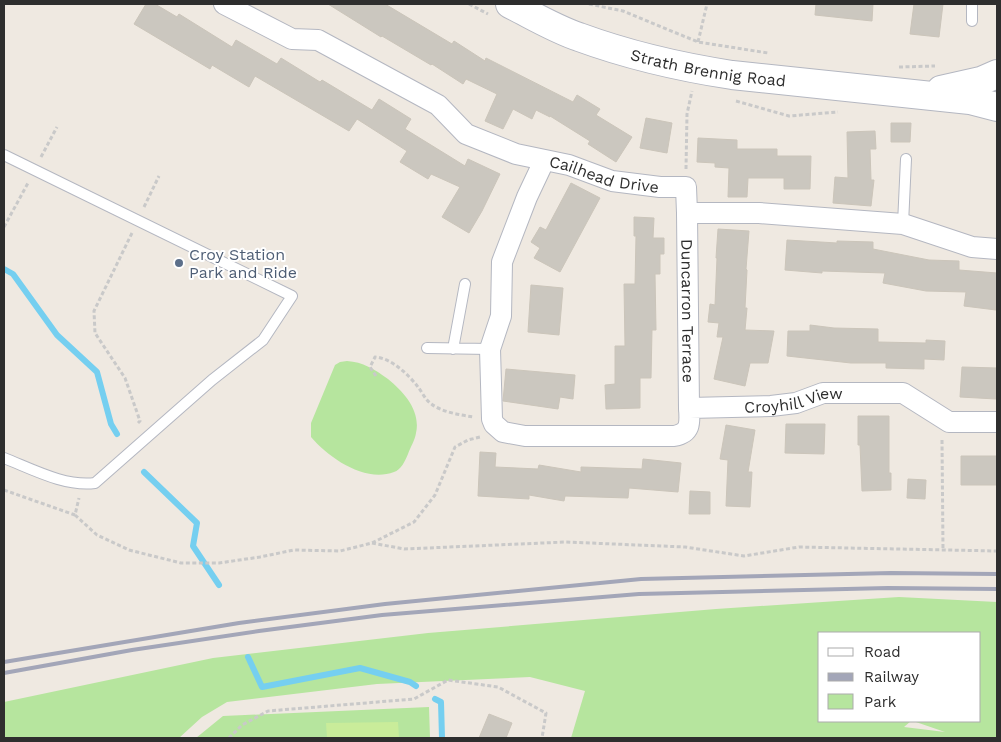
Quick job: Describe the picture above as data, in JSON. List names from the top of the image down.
{
  "streets": {
    "street": [
      "Strath Brennig Road",
      "Cailhead Drive",
      "Duncarron Terrace",
      "Croyhill View"
    ]
  },
  "crossings": [
    ["Duncarron Terrace", "Croyhill View"]
  ],
  "places": ["Croy Station Park and Ride"],
  "legend": ["Road", "Railway", "Park"]
}
